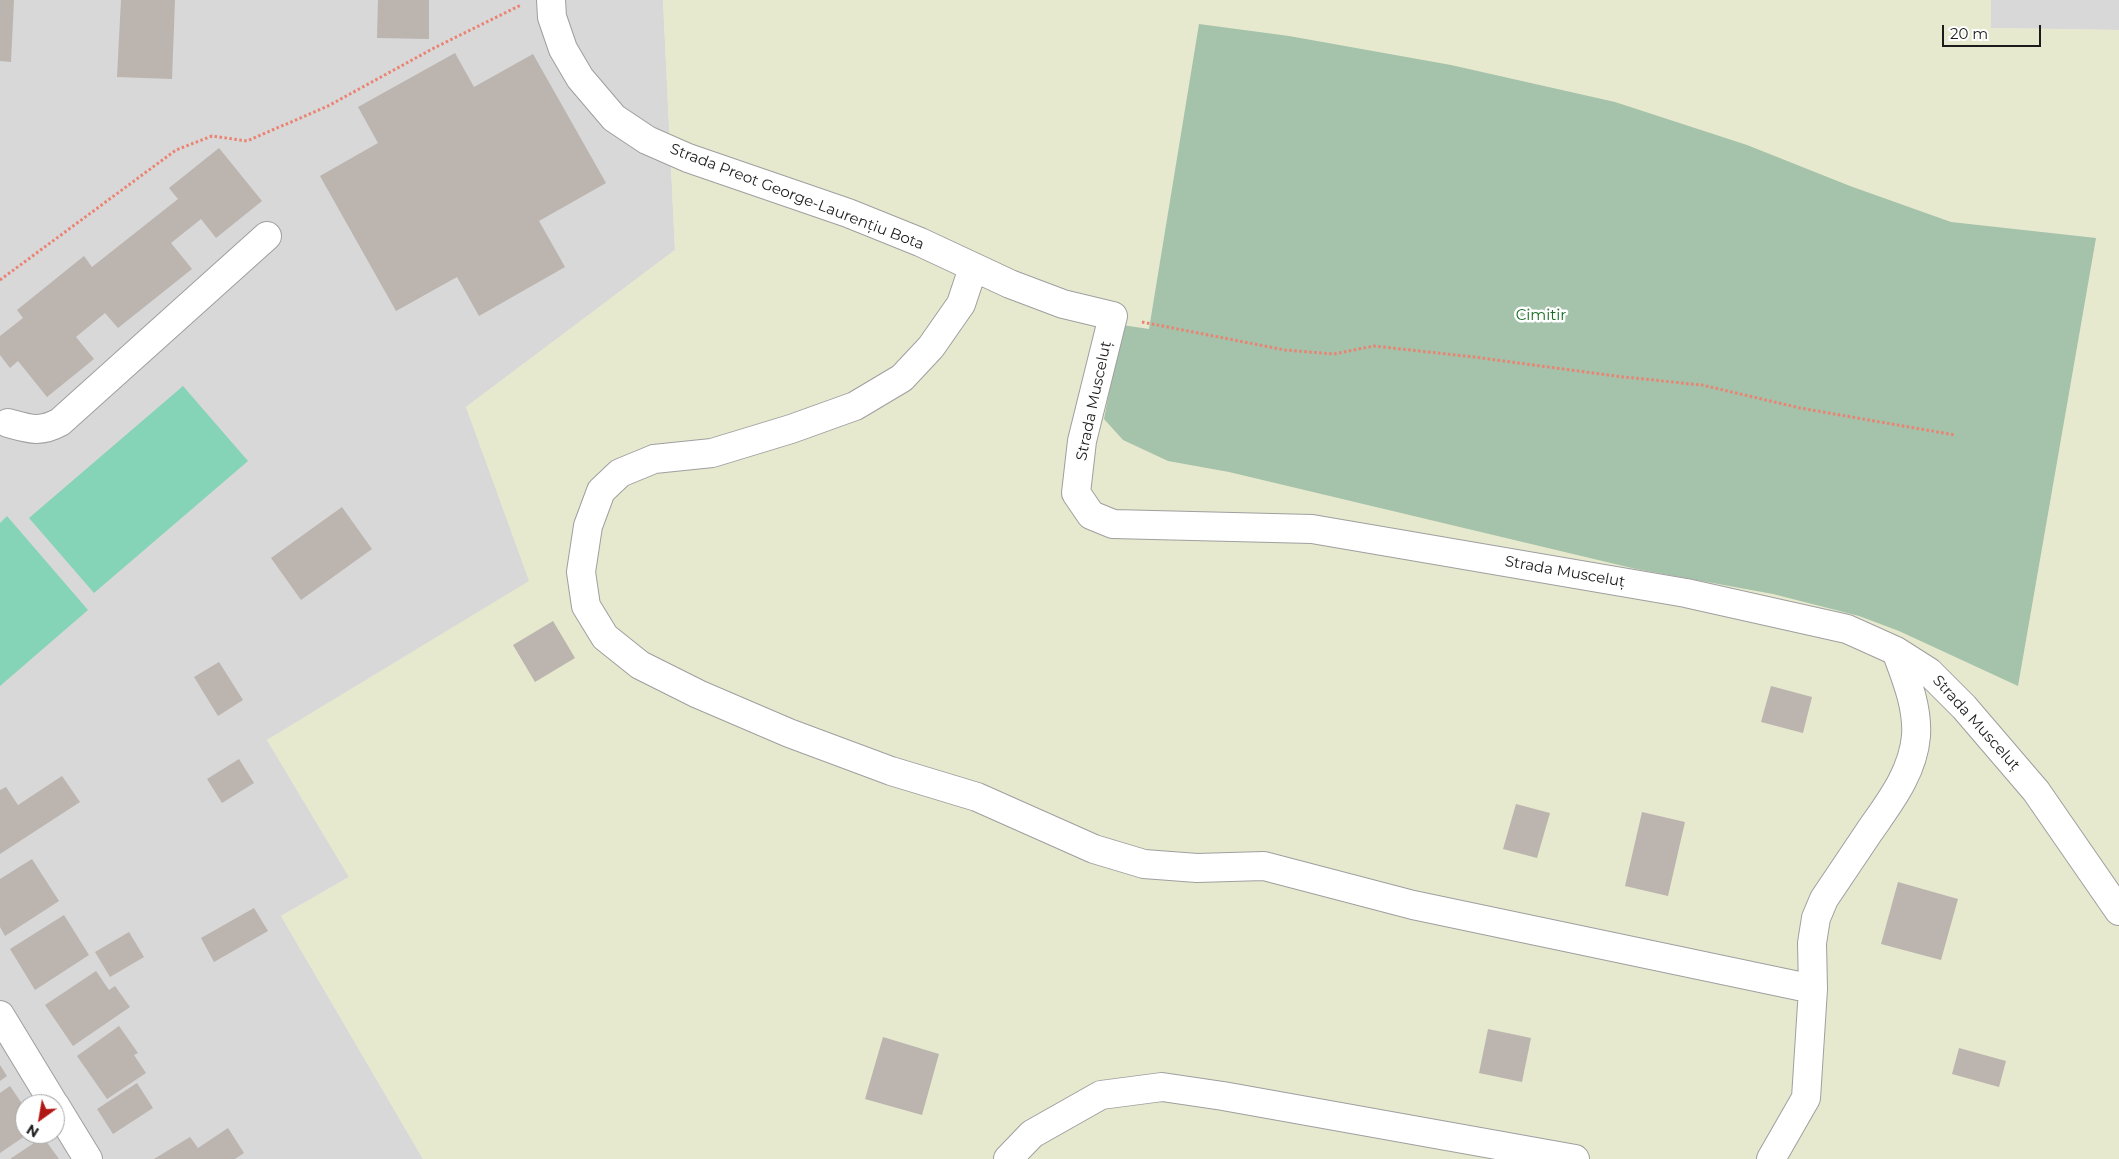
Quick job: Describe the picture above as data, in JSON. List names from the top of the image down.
{
  "streets": {
    "street": ["Strada Preot George-Laurențiu Bota", "Strada Musceluț"]
  },
  "crossings": [
    ["Strada Preot George-Laurențiu Bota", "Strada Musceluț"]
  ],
  "parks": ["Cimitir"],
  "scale_bar": "20 m",
  "north": "bottom left"
}
